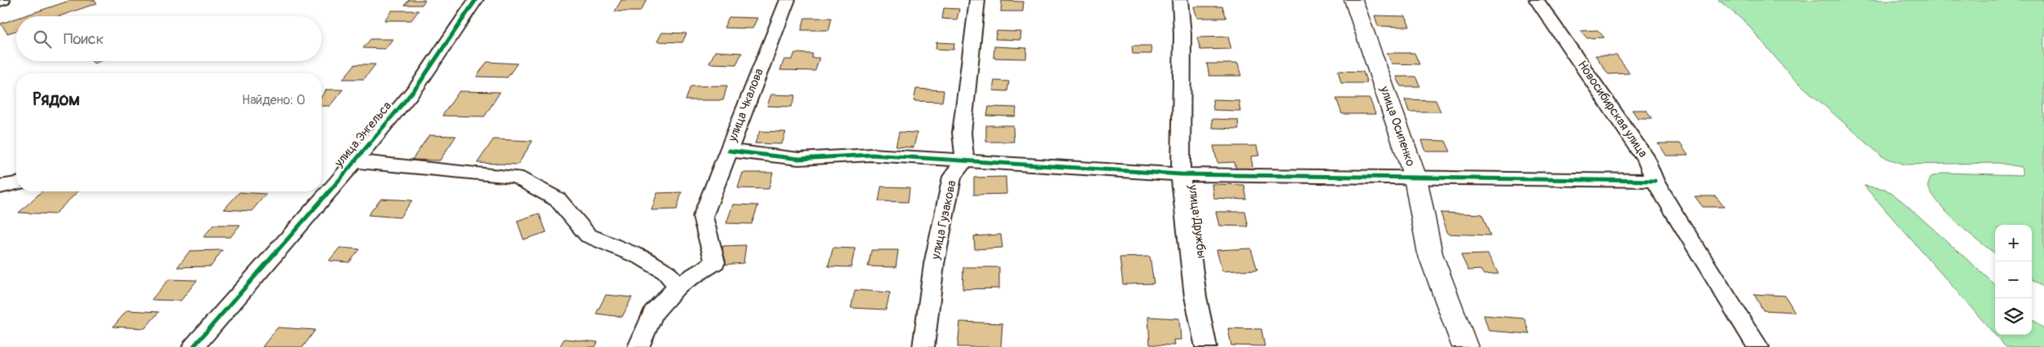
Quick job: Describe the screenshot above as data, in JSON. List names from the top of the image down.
{
  "streets": {
    "main road": ["улица Осипенко"],
    "street": [
      "улица Чкалова",
      "Новосибирская улица",
      "улица Энгельса",
      "улица Гузакова",
      "улица Дружбы"
    ]
  },
  "page": {
    "search": "Поиск",
    "heading": ["Рядом", "Найдено: 0"],
    "map_buttons": ["+", "−"]
  }
}
